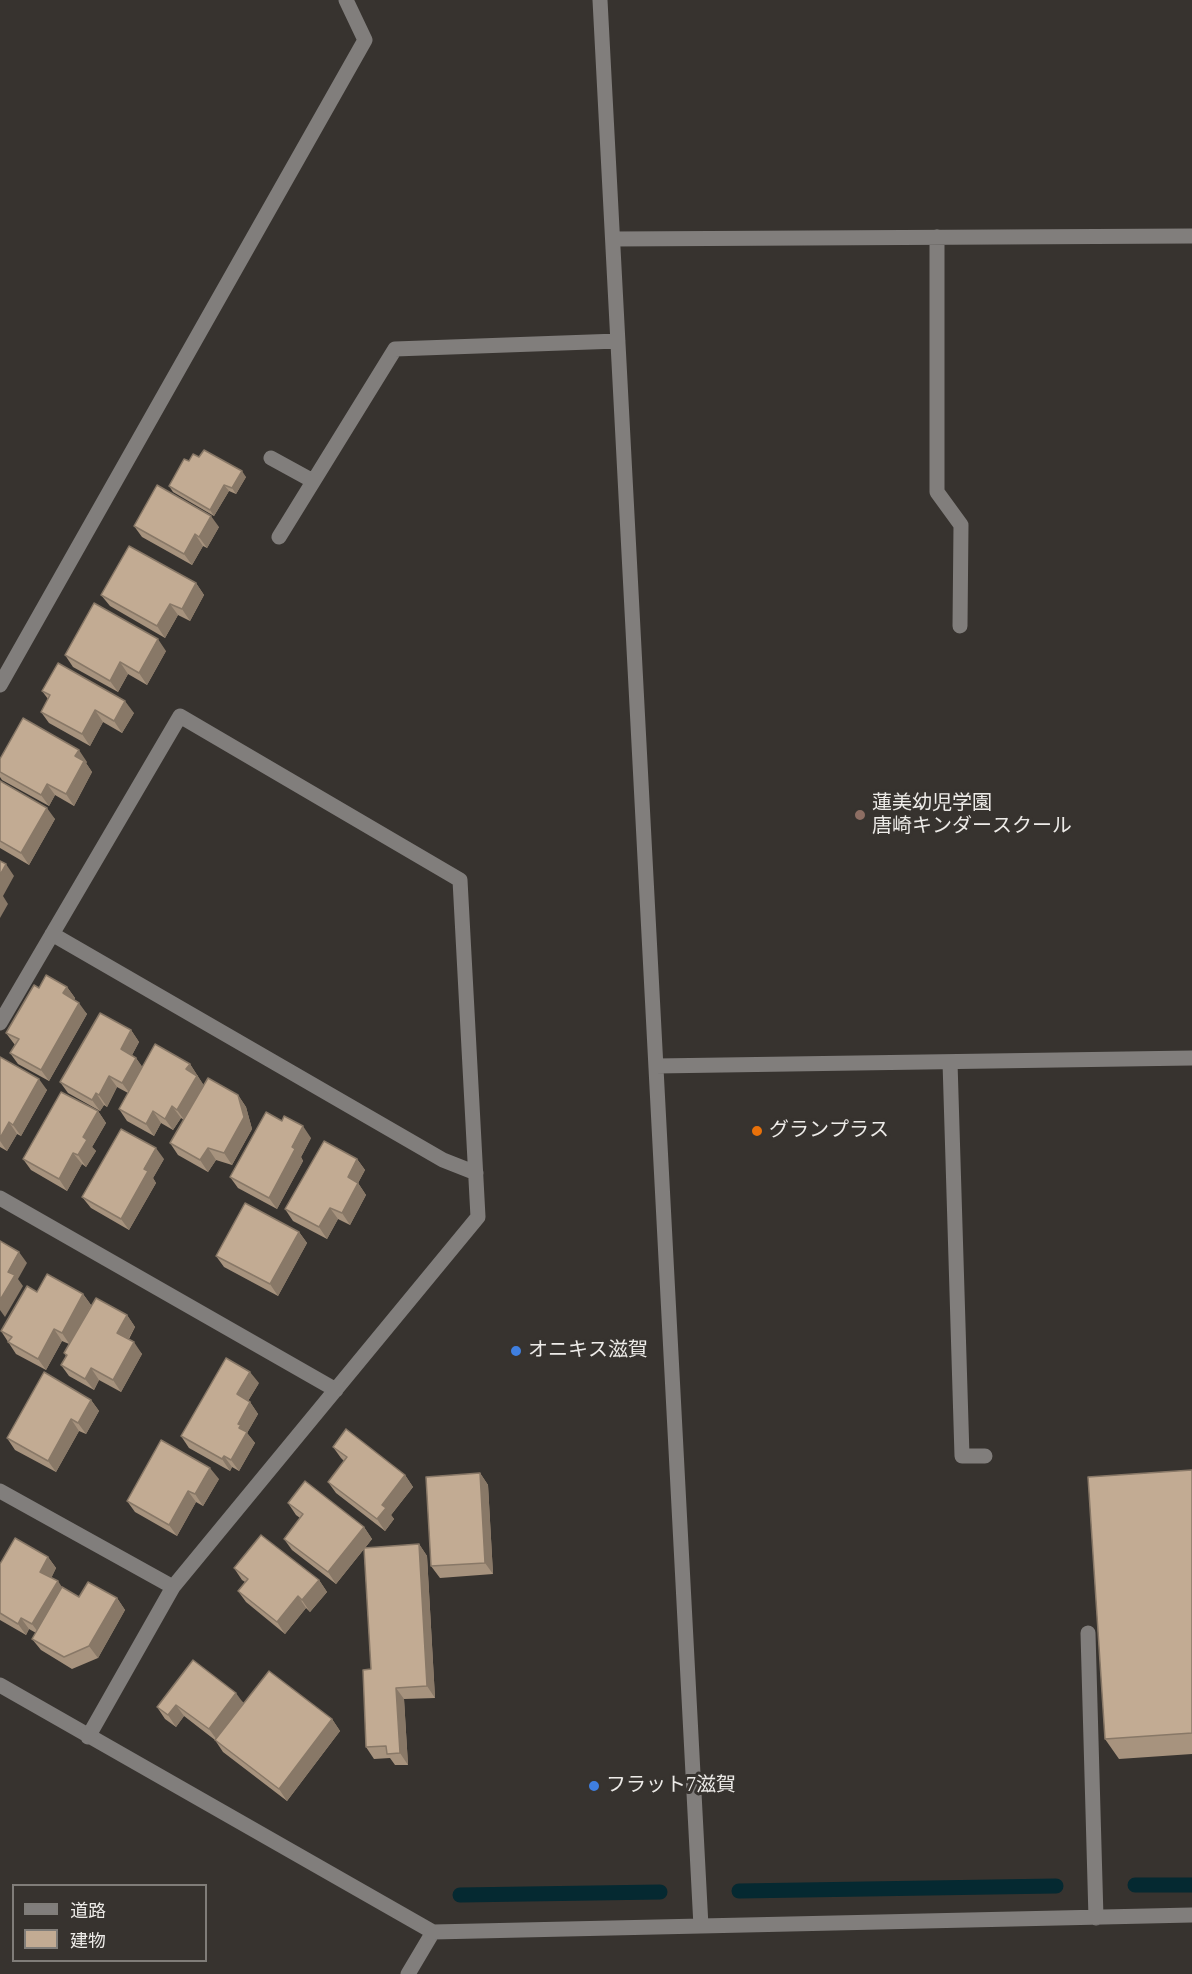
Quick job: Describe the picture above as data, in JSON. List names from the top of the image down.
{
  "places": [
    "蓮美幼児学園 唐崎キンダースクール",
    "グランプラス",
    "オニキス滋賀",
    "フラット7滋賀"
  ],
  "legend": ["道路", "建物"]
}
